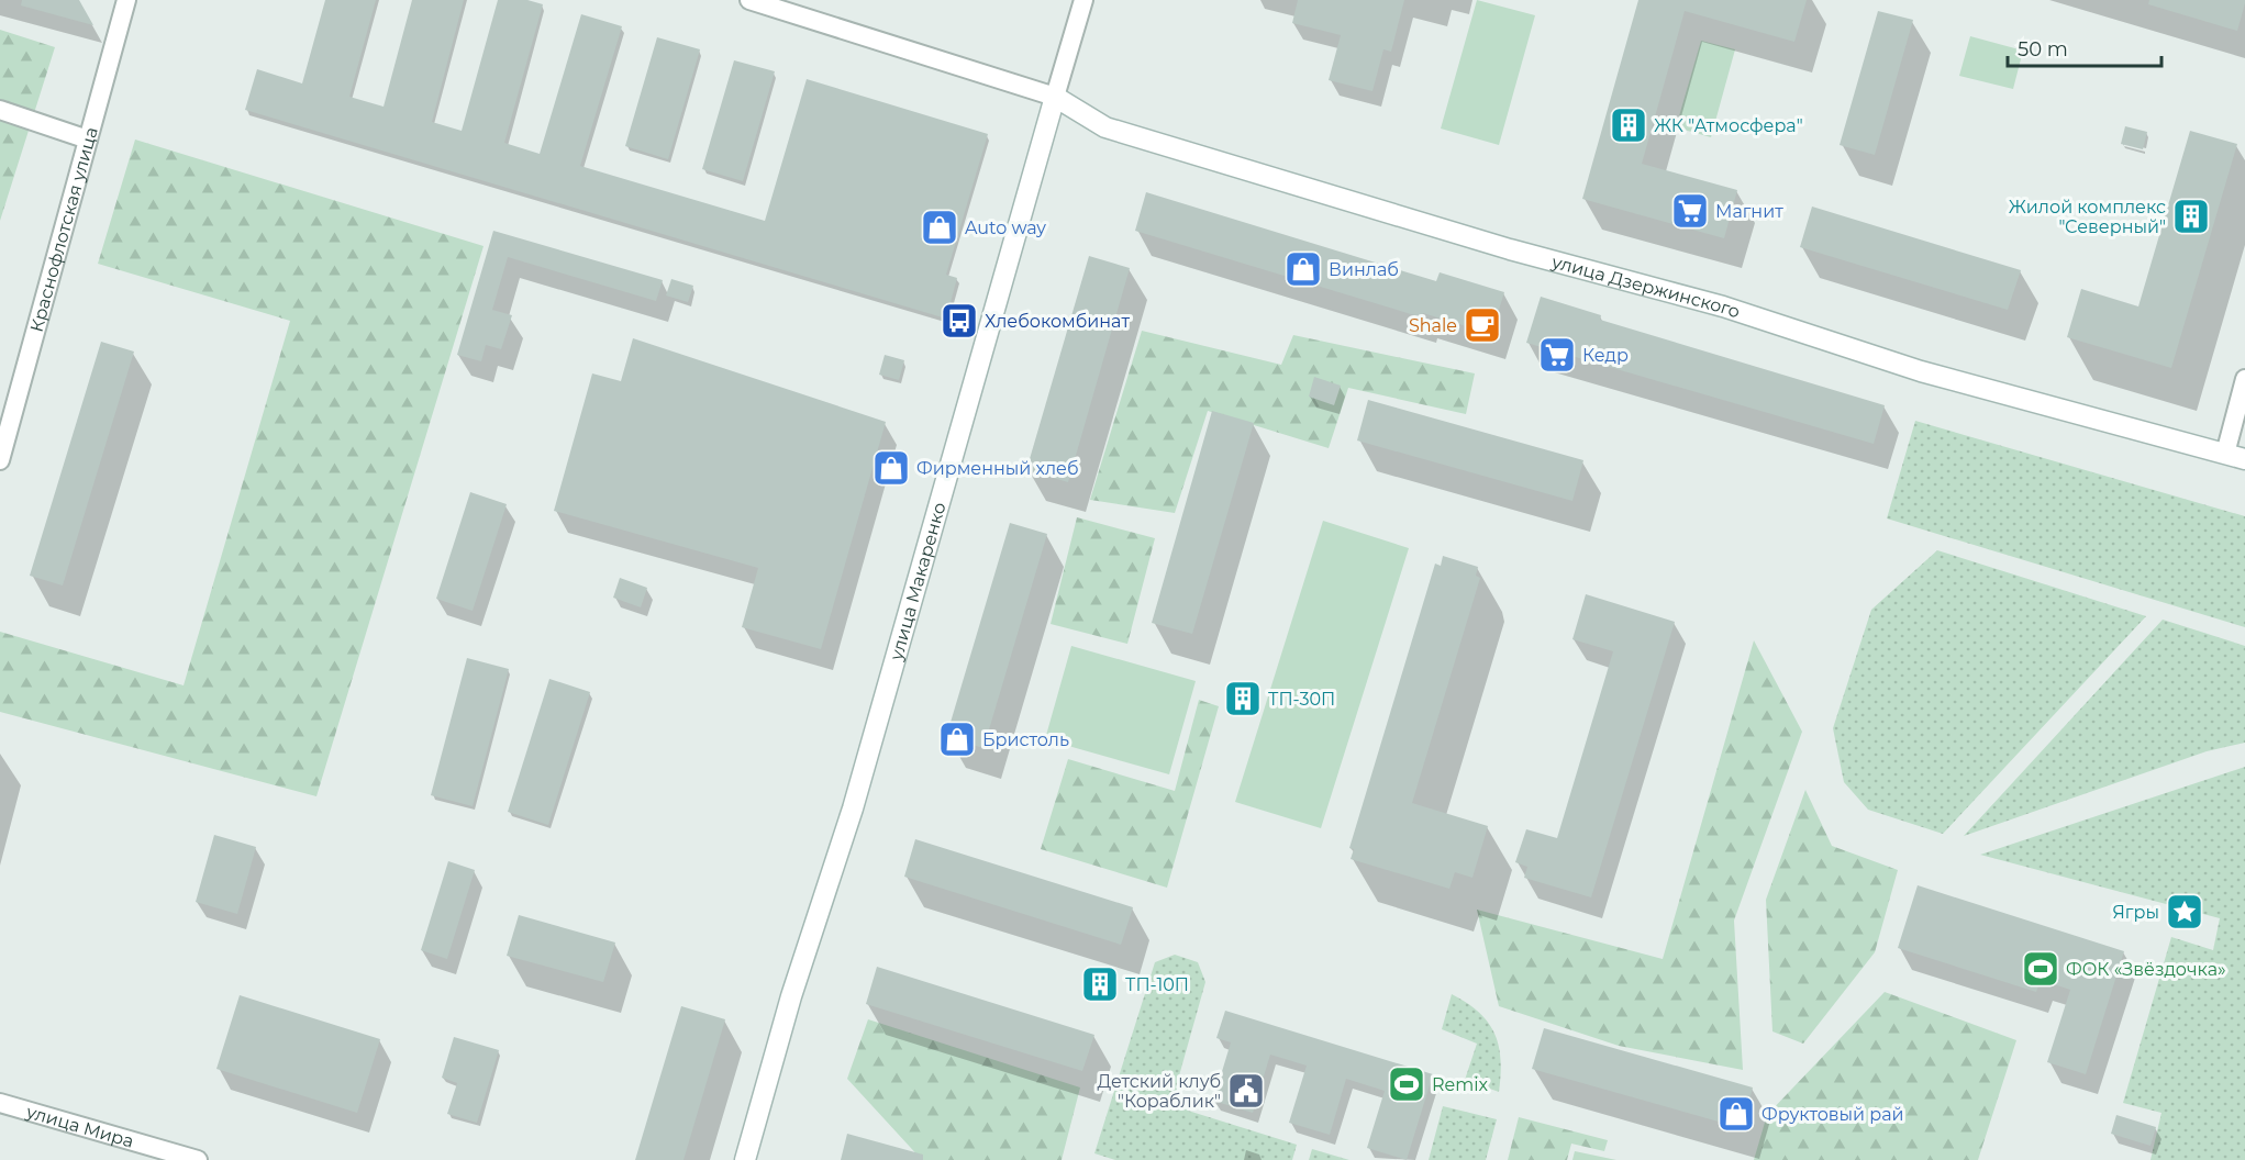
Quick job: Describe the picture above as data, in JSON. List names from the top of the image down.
{
  "streets": {
    "street": [
      "Краснофлотская улица",
      "улица Дзержинского",
      "улица Макаренко",
      "улица Мира"
    ]
  },
  "crossings": [
    ["улица Дзержинского", "улица Макаренко"]
  ],
  "places": {
    "building": [
      "ЖК \"Атмосфера\"",
      "Жилой комплекс \"Северный\"",
      "ТП-30П",
      "ТП-10П"
    ],
    "supermarket": ["Магнит", "Кедр"],
    "shop": [
      "Auto way",
      "Винлаб",
      "Фирменный хлеб",
      "Бристоль",
      "Фруктовый рай"
    ],
    "bus stop": ["Хлебокомбинат"],
    "cafe": ["Shale"],
    "place": ["Ягры"],
    "sports": ["ФОК «Звёздочка»", "Remix"],
    "public building": ["Детский клуб \"Кораблик\""]
  },
  "scale_bar": "50 m"
}
